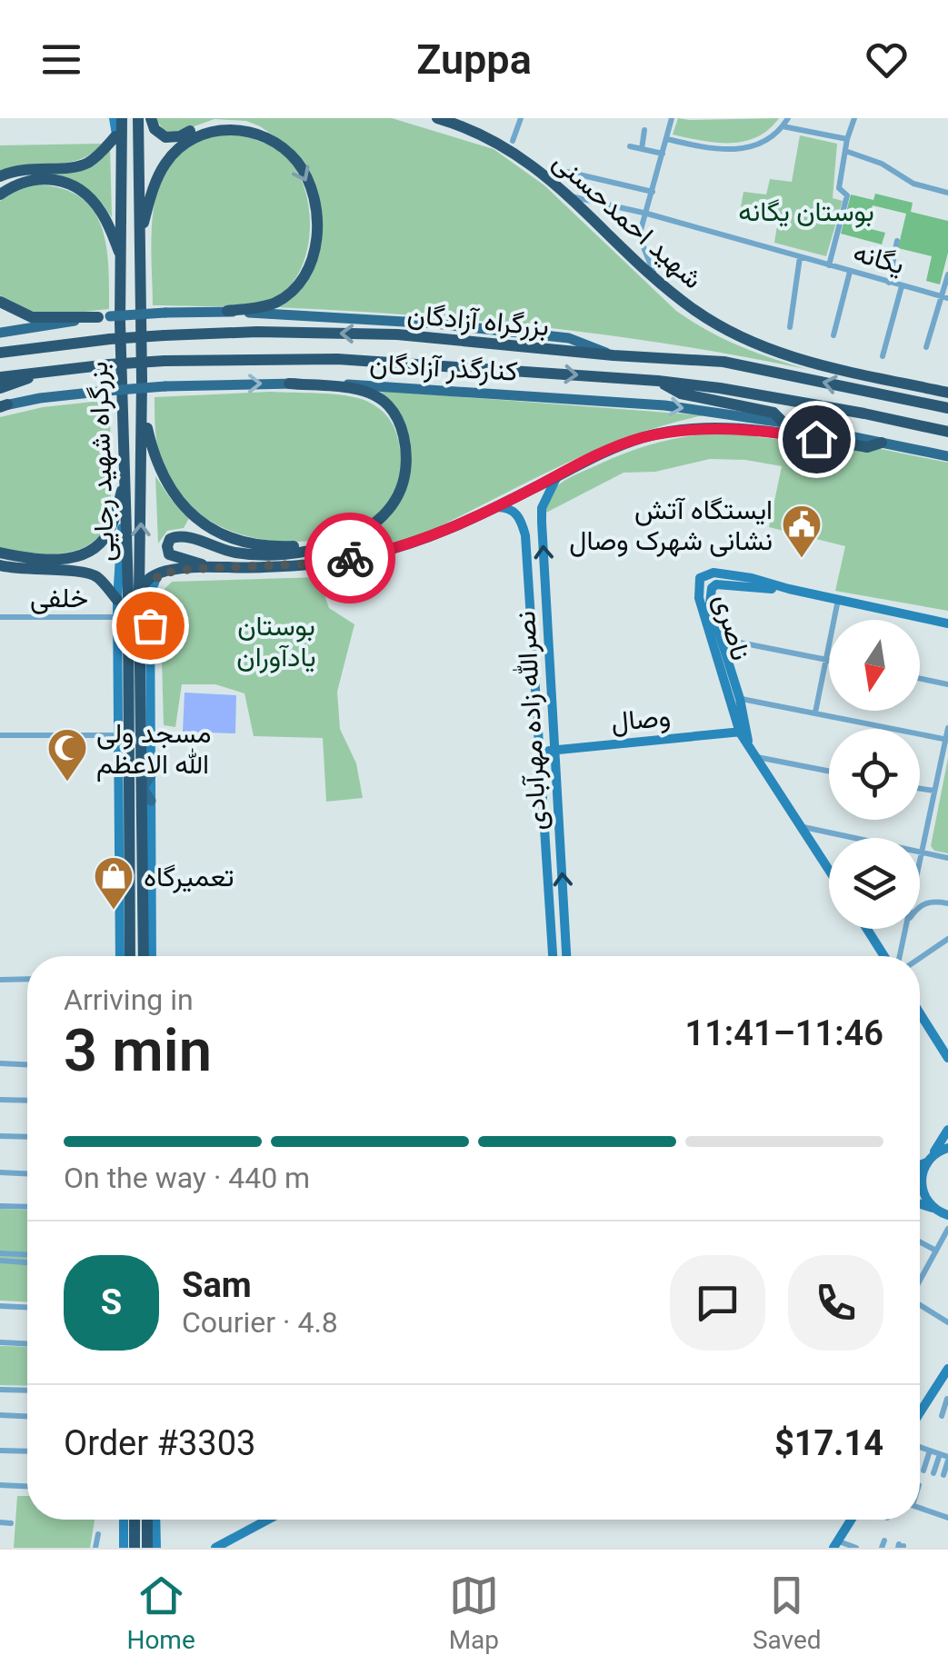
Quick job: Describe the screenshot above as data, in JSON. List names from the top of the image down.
{
  "streets": {
    "highway": [
      "شهید احمدحسنی",
      "بزرگراه آزادگان",
      "کنارگذر آزادگان",
      "بزرگراه شهید رجایی"
    ],
    "street": [
      "یگانه",
      "خلفی",
      "ناصری",
      "وصال",
      "نصرالله زاده مهرآبادی"
    ]
  },
  "crossings": [
    ["شهید احمدحسنی", "یگانه"],
    ["بزرگراه آزادگان", "کنارگذر آزادگان"],
    ["کنارگذر آزادگان", "نصرالله زاده مهرآبادی"],
    ["ناصری", "وصال"],
    ["وصال", "نصرالله زاده مهرآبادی"]
  ],
  "parks": ["بوستان یگانه", "بوستان یادآوران"],
  "places": {
    "public building": ["ایستگاه آتش نشانی شهرک وصال"],
    "mosque": ["مسجد ولی الله الاعظم"],
    "shop": ["تعمیرگاه"]
  },
  "north": "bottom",
  "page": {
    "header": "Zuppa",
    "heading": ["3 min", "Arriving in", "11:41–11:46"],
    "panel": [
      "Sam",
      "Courier · 4.8",
      "Order #3303",
      "$17.14"
    ],
    "bar": "On the way · 440 m",
    "round": "S",
    "tabs": ["Home", "Map", "Saved"]
  }
}
